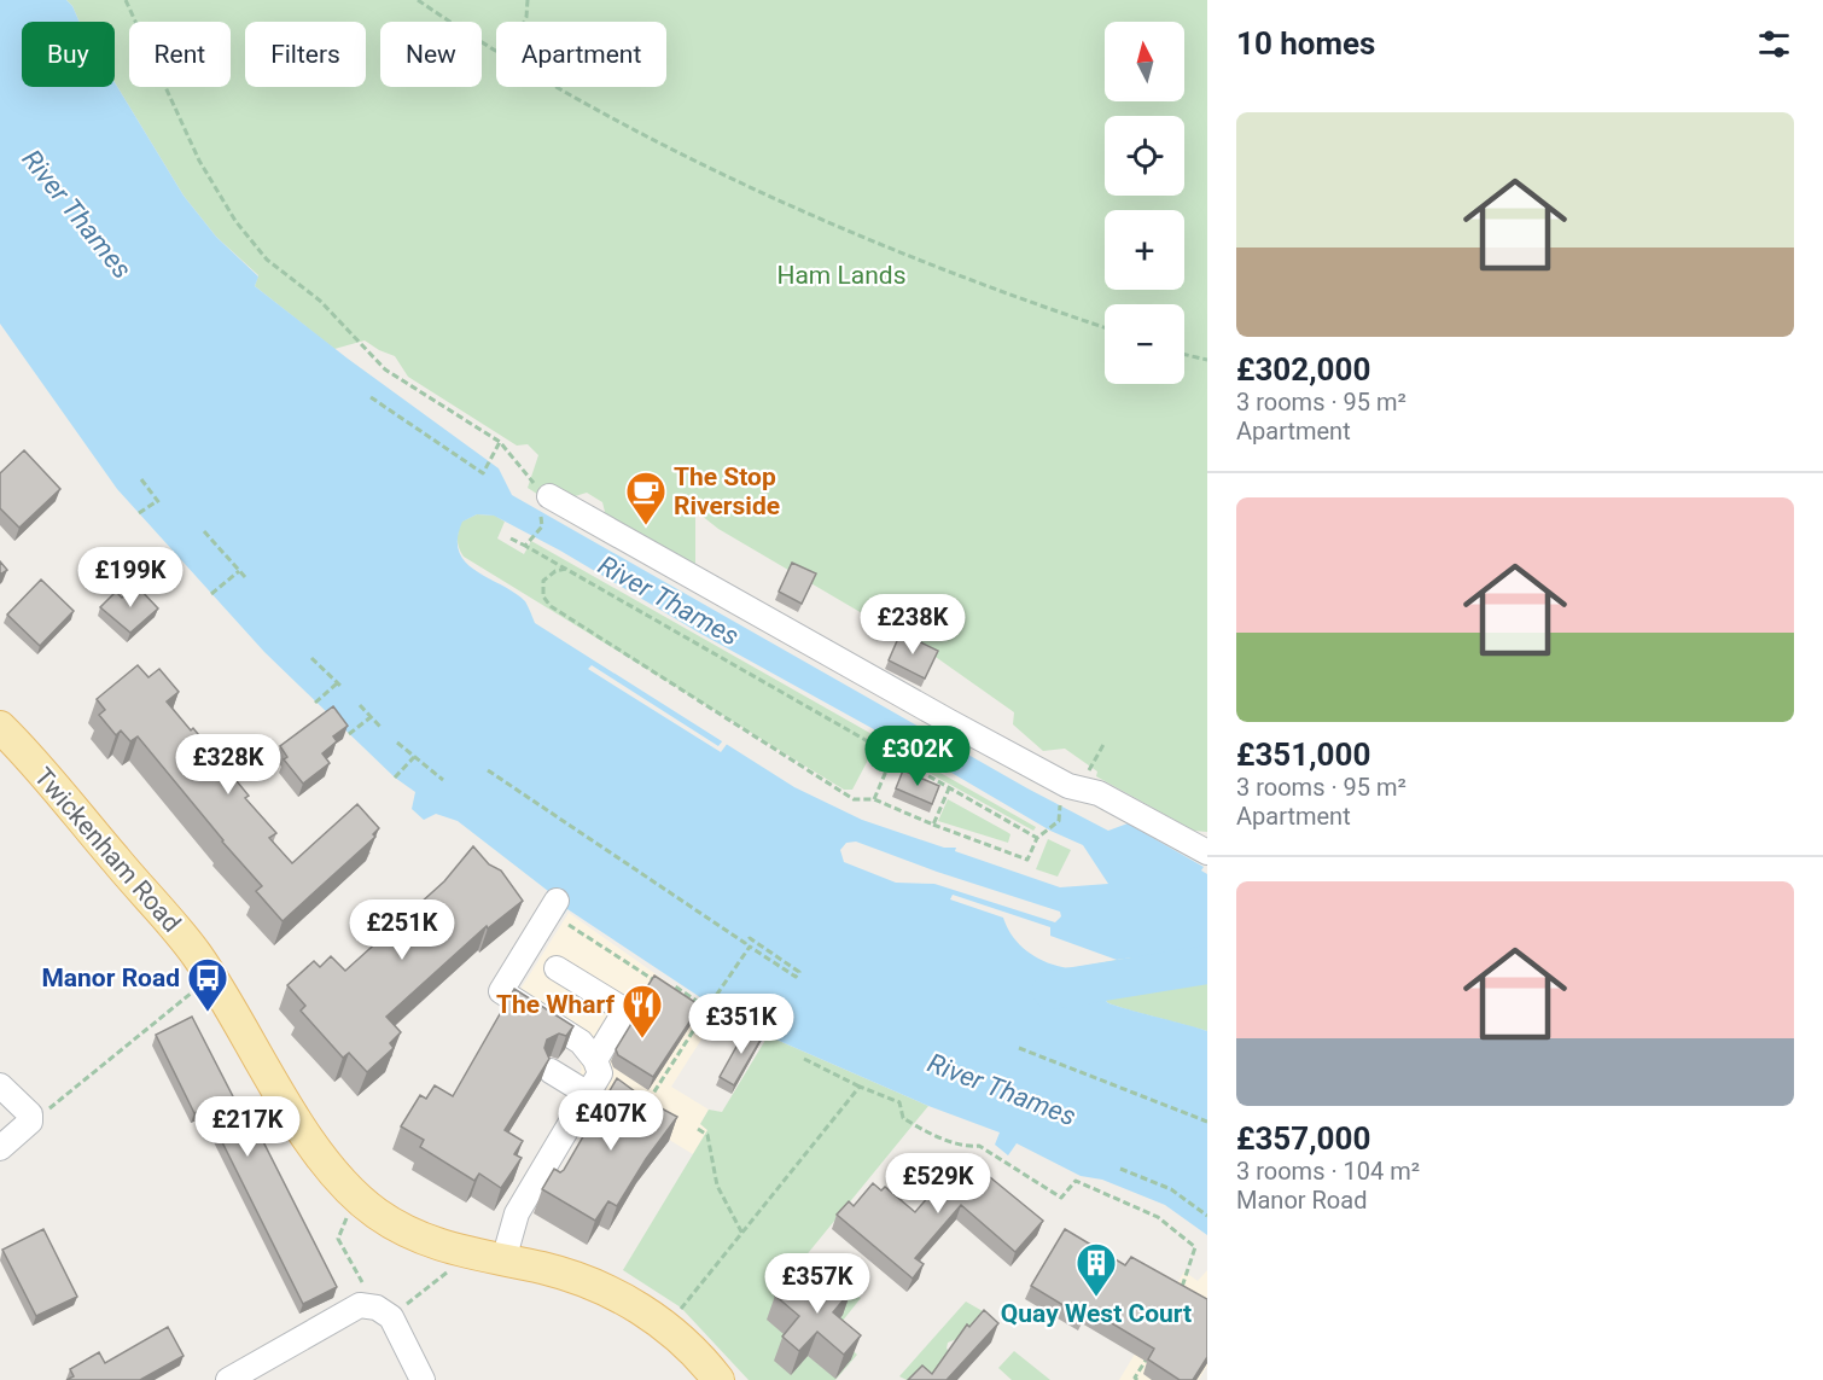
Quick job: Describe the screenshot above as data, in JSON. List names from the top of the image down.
{
  "streets": {
    "main road": ["Twickenham Road"]
  },
  "water": ["River Thames"],
  "parks": ["Ham Lands"],
  "places": {
    "cafe": ["The Stop Riverside"],
    "bus stop": ["Manor Road"],
    "restaurant": ["The Wharf"],
    "building": ["Quay West Court"]
  },
  "north": "top",
  "page": {
    "heading": "10 homes",
    "map_buttons": ["+", "−"],
    "chip": [
      "Buy",
      "Rent",
      "Filters",
      "New",
      "Apartment"
    ],
    "list": [
      {
        "name": "£302,000",
        "note": "3 rooms · 95 m² · Apartment"
      },
      {
        "name": "£351,000",
        "note": "3 rooms · 95 m² · Apartment"
      },
      {
        "name": "£357,000",
        "note": "3 rooms · 104 m² · Manor Road"
      }
    ],
    "price": [
      "£199K",
      "£238K",
      "£302K",
      "£328K",
      "£251K",
      "£351K",
      "£407K",
      "£217K",
      "£529K",
      "£357K"
    ]
  }
}
